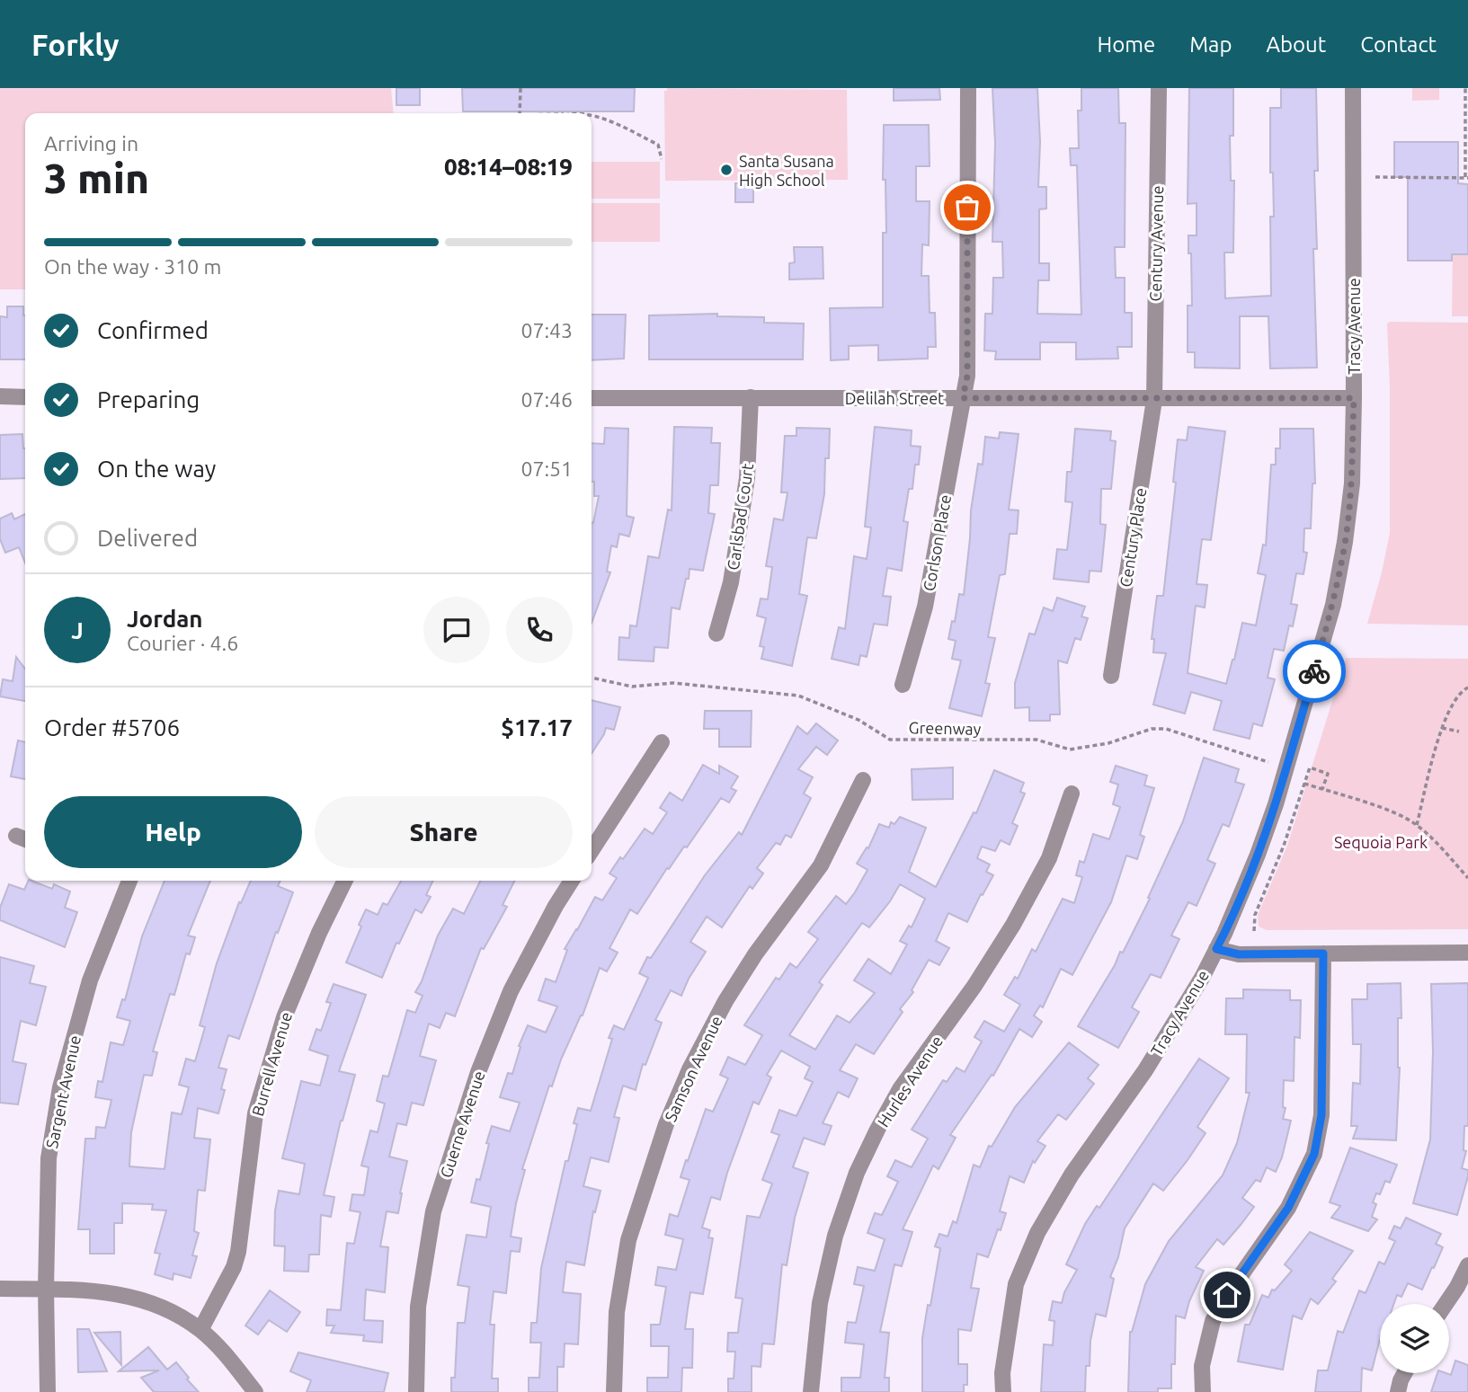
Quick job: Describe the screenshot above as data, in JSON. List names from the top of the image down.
{
  "streets": {
    "street": [
      "Century Avenue",
      "Tracy Avenue",
      "Delilah Street",
      "Carlsbad Court",
      "Century Place",
      "Corlson Place",
      "Burrell Avenue",
      "Samson Avenue",
      "Hurles Avenue",
      "Sargent Avenue",
      "Guerne Avenue"
    ],
    "path": ["Greenway"]
  },
  "crossings": [
    ["Century Avenue", "Delilah Street"],
    ["Century Avenue", "Century Place"],
    ["Tracy Avenue", "Delilah Street"],
    ["Delilah Street", "Carlsbad Court"],
    ["Delilah Street", "Century Place"],
    ["Delilah Street", "Corlson Place"]
  ],
  "parks": ["Sequoia Park"],
  "places": ["Santa Susana High School"],
  "page": {
    "header": "Forkly",
    "nav": [
      "Home",
      "Map",
      "About",
      "Contact"
    ],
    "heading": ["3 min", "Arriving in", "08:14–08:19"],
    "panel": [
      "Jordan",
      "Courier · 4.6",
      "Order #5706",
      "$17.17"
    ],
    "bar": "On the way · 310 m",
    "list": [
      ["Confirmed", "07:43"],
      ["Preparing", "07:46"],
      ["On the way", "07:51"],
      "Delivered"
    ],
    "round": "J",
    "buttons": ["Help", "Share"]
  }
}
